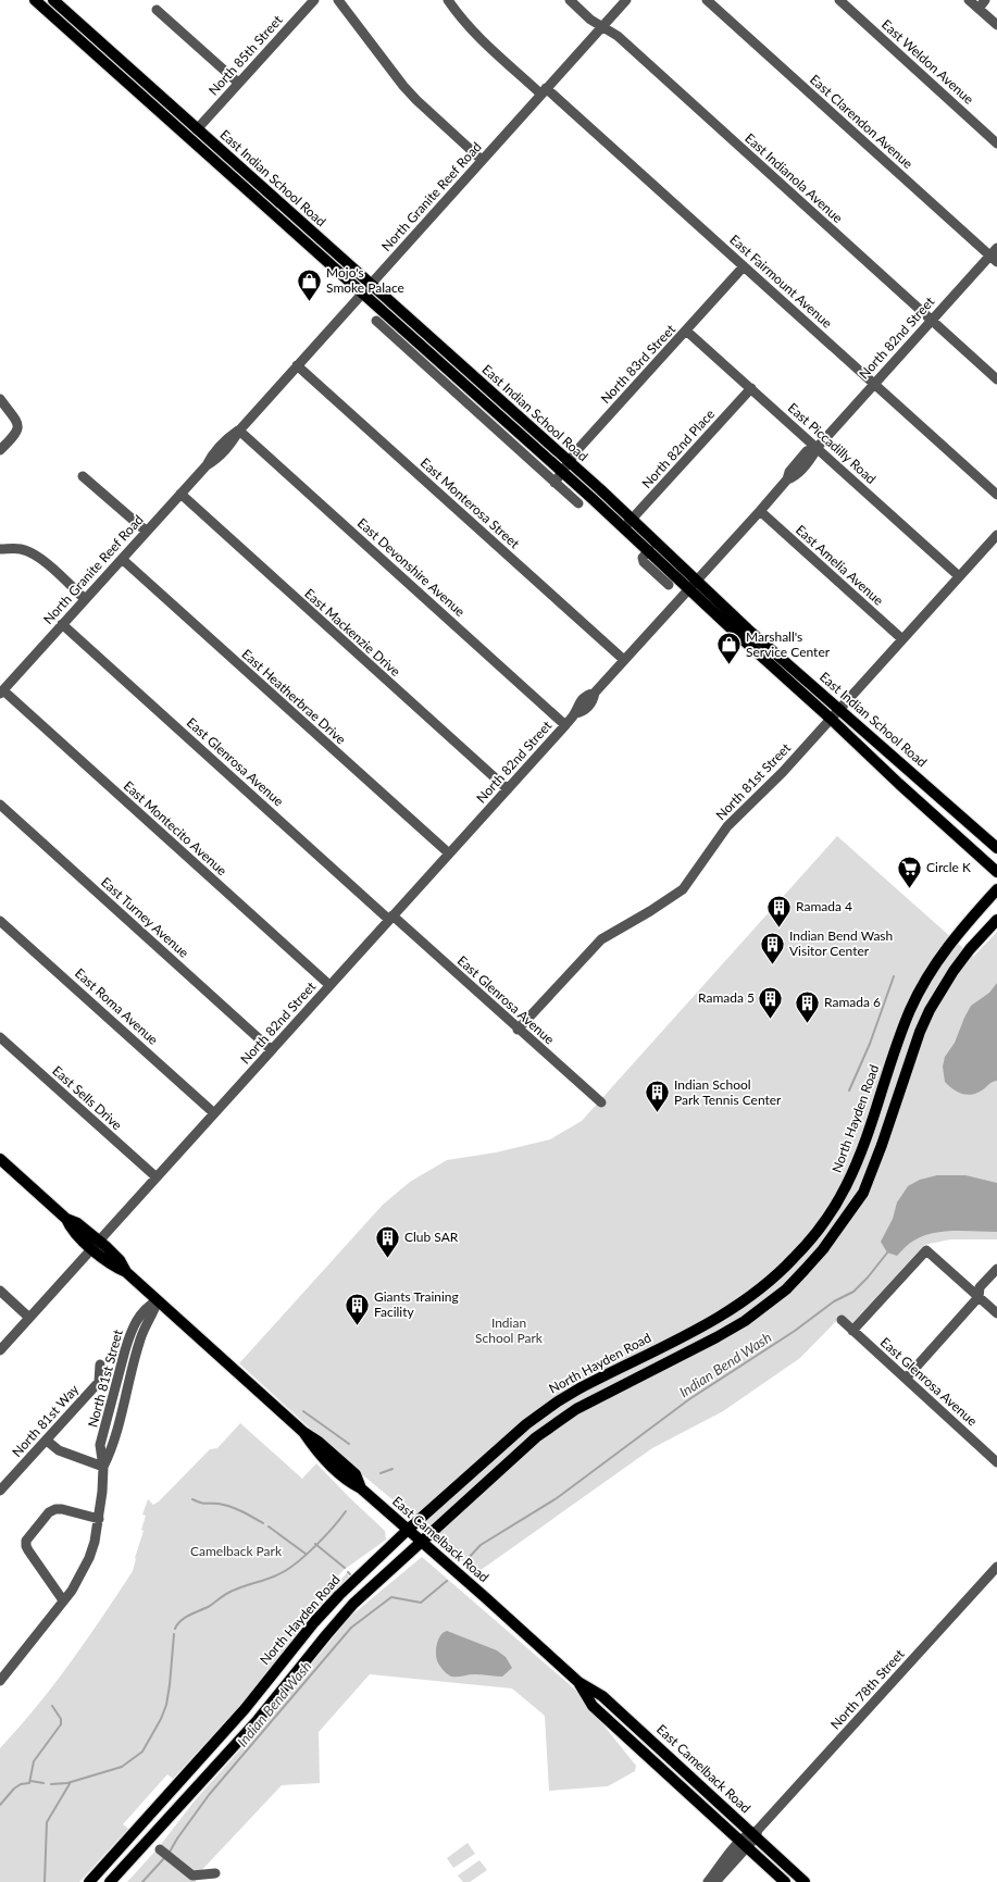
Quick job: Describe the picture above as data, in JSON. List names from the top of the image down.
{
  "streets": {
    "main road": ["East Indian School Road", "North Hayden Road", "East Camelback Road"],
    "street": [
      "North 85th Street",
      "East Weldon Avenue",
      "East Clarendon Avenue",
      "East Indianola Avenue",
      "North Granite Reef Road",
      "East Fairmount Avenue",
      "North 82nd Street",
      "North 83rd Street",
      "East Piccadilly Road",
      "North 82nd Place",
      "East Monterosa Street",
      "East Amelia Avenue",
      "East Devonshire Avenue",
      "East Mackenzie Drive",
      "East Heatherbrae Drive",
      "East Glenrosa Avenue",
      "North 81st Street",
      "East Montecito Avenue",
      "East Turney Avenue",
      "East Roma Avenue",
      "East Sells Drive",
      "North 81st Way",
      "North 78th Street"
    ]
  },
  "crossings": [
    ["North 85th Street", "East Indian School Road"],
    ["East Clarendon Avenue", "North 82nd Street"],
    ["East Indian School Road", "North Granite Reef Road"],
    ["East Indian School Road", "North 82nd Street"],
    ["East Indian School Road", "North 83rd Street"],
    ["East Indian School Road", "North 82nd Place"],
    ["East Indian School Road", "North 81st Street"],
    ["East Indianola Avenue", "North Granite Reef Road"],
    ["East Indianola Avenue", "North 82nd Street"],
    ["North Granite Reef Road", "East Fairmount Avenue"],
    ["North Granite Reef Road", "East Monterosa Street"],
    ["North Granite Reef Road", "East Devonshire Avenue"],
    ["North Granite Reef Road", "East Mackenzie Drive"],
    ["North Granite Reef Road", "East Heatherbrae Drive"],
    ["North Granite Reef Road", "East Glenrosa Avenue"],
    ["North Granite Reef Road", "East Montecito Avenue"],
    ["East Fairmount Avenue", "North 82nd Street"],
    ["East Fairmount Avenue", "North 83rd Street"],
    ["North 82nd Street", "East Piccadilly Road"],
    ["North 82nd Street", "East Monterosa Street"],
    ["North 82nd Street", "East Amelia Avenue"],
    ["North 82nd Street", "East Devonshire Avenue"],
    ["North 82nd Street", "East Mackenzie Drive"],
    ["North 82nd Street", "East Heatherbrae Drive"],
    ["North 82nd Street", "East Glenrosa Avenue"],
    ["North 82nd Street", "East Montecito Avenue"],
    ["North 82nd Street", "East Turney Avenue"],
    ["North 82nd Street", "East Roma Avenue"],
    ["North 82nd Street", "East Sells Drive"],
    ["North 82nd Street", "East Camelback Road"],
    ["North 83rd Street", "East Piccadilly Road"],
    ["East Piccadilly Road", "North 82nd Place"],
    ["East Piccadilly Road", "North 81st Street"],
    ["East Amelia Avenue", "North 81st Street"],
    ["East Glenrosa Avenue", "North 81st Street"],
    ["North 81st Street", "East Camelback Road"],
    ["North Hayden Road", "East Camelback Road"],
    ["East Camelback Road", "North 78th Street"]
  ],
  "water": ["Indian Bend Wash"],
  "parks": ["Indian School Park", "Camelback Park"],
  "places": {
    "shop": ["Mojo's Smoke Palace", "Marshall's Service Center"],
    "supermarket": ["Circle K"],
    "building": [
      "Ramada 4",
      "Indian Bend Wash Visitor Center",
      "Ramada 5",
      "Ramada 6",
      "Indian School Park Tennis Center",
      "Club SAR",
      "Giants Training Facility"
    ]
  }
}
